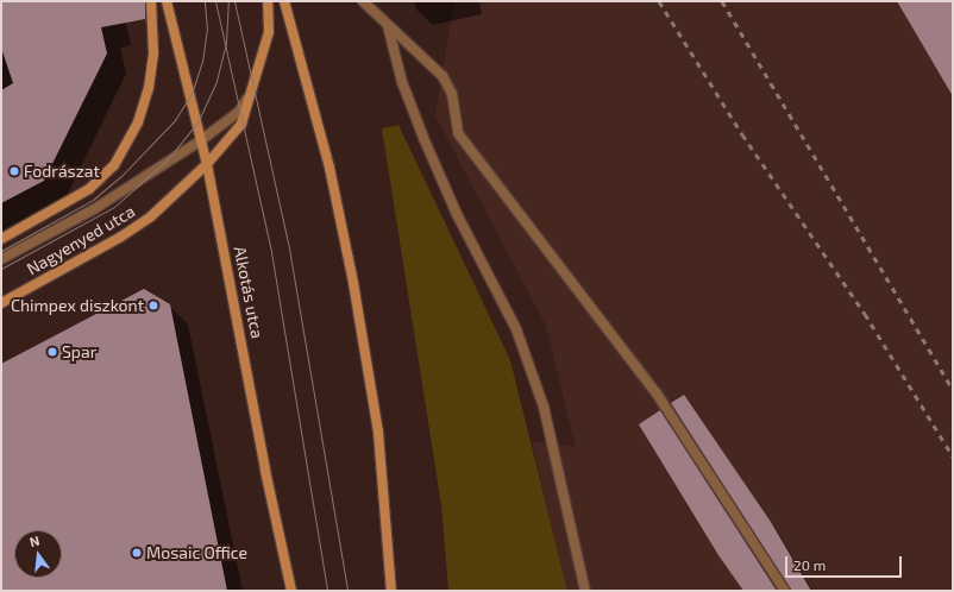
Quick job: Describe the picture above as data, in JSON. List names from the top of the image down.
{
  "streets": {
    "main road": ["Nagyenyed utca", "Alkotás utca"]
  },
  "crossings": [
    ["Nagyenyed utca", "Alkotás utca"]
  ],
  "places": [
    "Fodrászat",
    "Chimpex diszkont",
    "Spar",
    "Mosaic Office"
  ],
  "scale_bar": "20 m",
  "north": "top"
}
